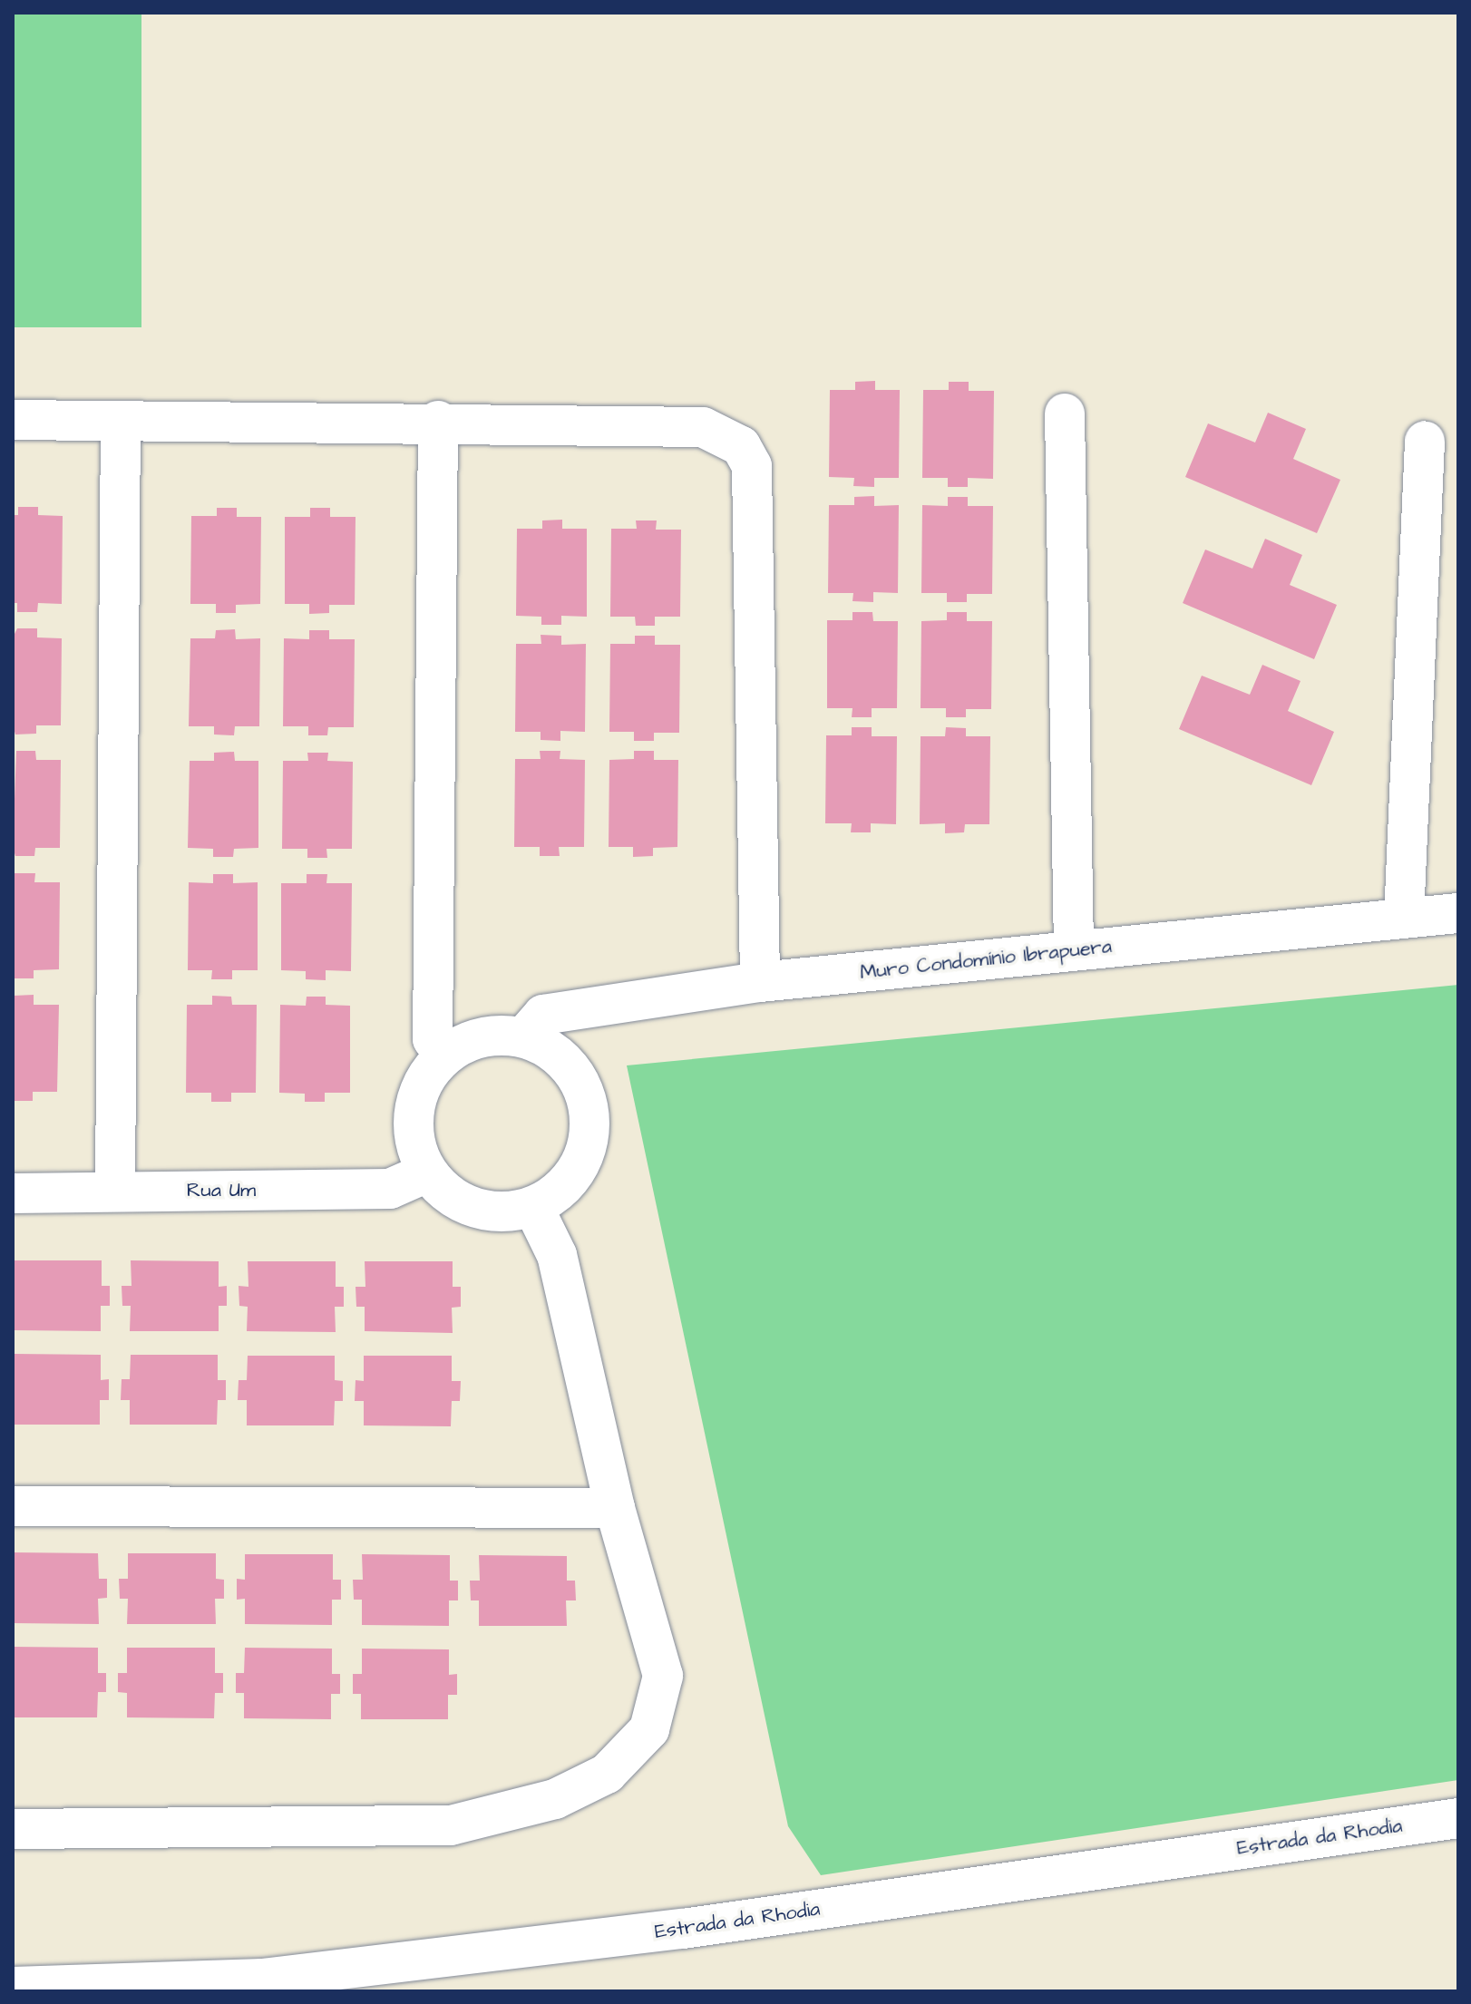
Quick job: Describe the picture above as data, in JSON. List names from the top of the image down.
{
  "streets": {
    "street": ["Muro Condomínio Ibrapuera", "Rua Um", "Estrada da Rhodia"]
  },
  "crossings": [
    ["Muro Condomínio Ibrapuera", "Rua Um"]
  ]
}
